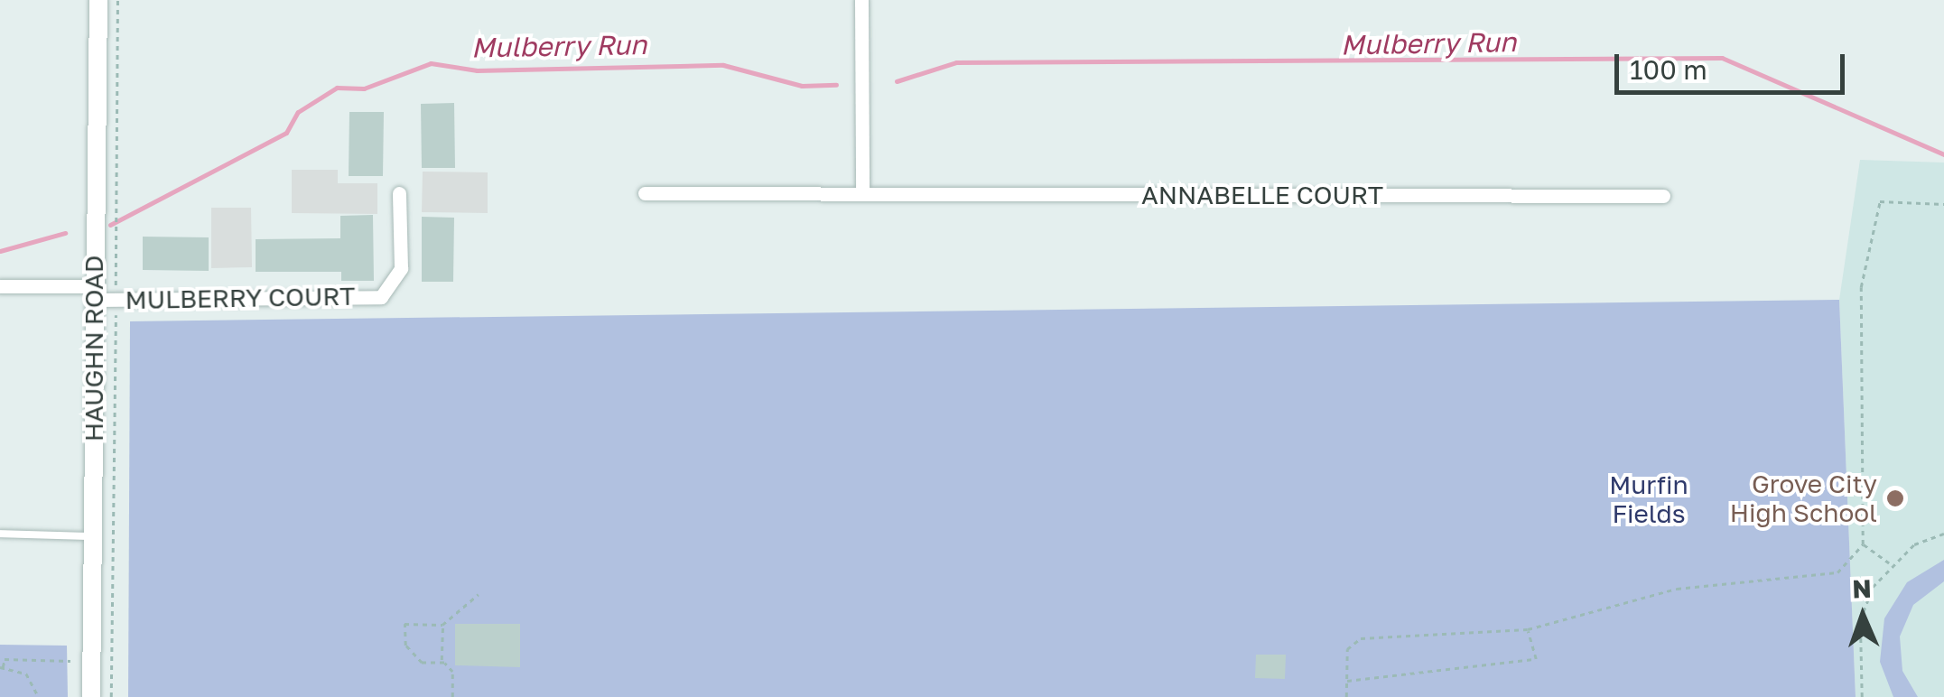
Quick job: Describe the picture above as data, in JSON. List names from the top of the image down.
{
  "streets": {
    "street": ["ANNABELLE COURT", "MULBERRY COURT", "HAUGHN ROAD"]
  },
  "crossings": [
    ["MULBERRY COURT", "HAUGHN ROAD"]
  ],
  "water": ["Mulberry Run"],
  "parks": ["Murfin Fields"],
  "places": ["Grove City High School"],
  "scale_bar": "100 m",
  "north": "top"
}
